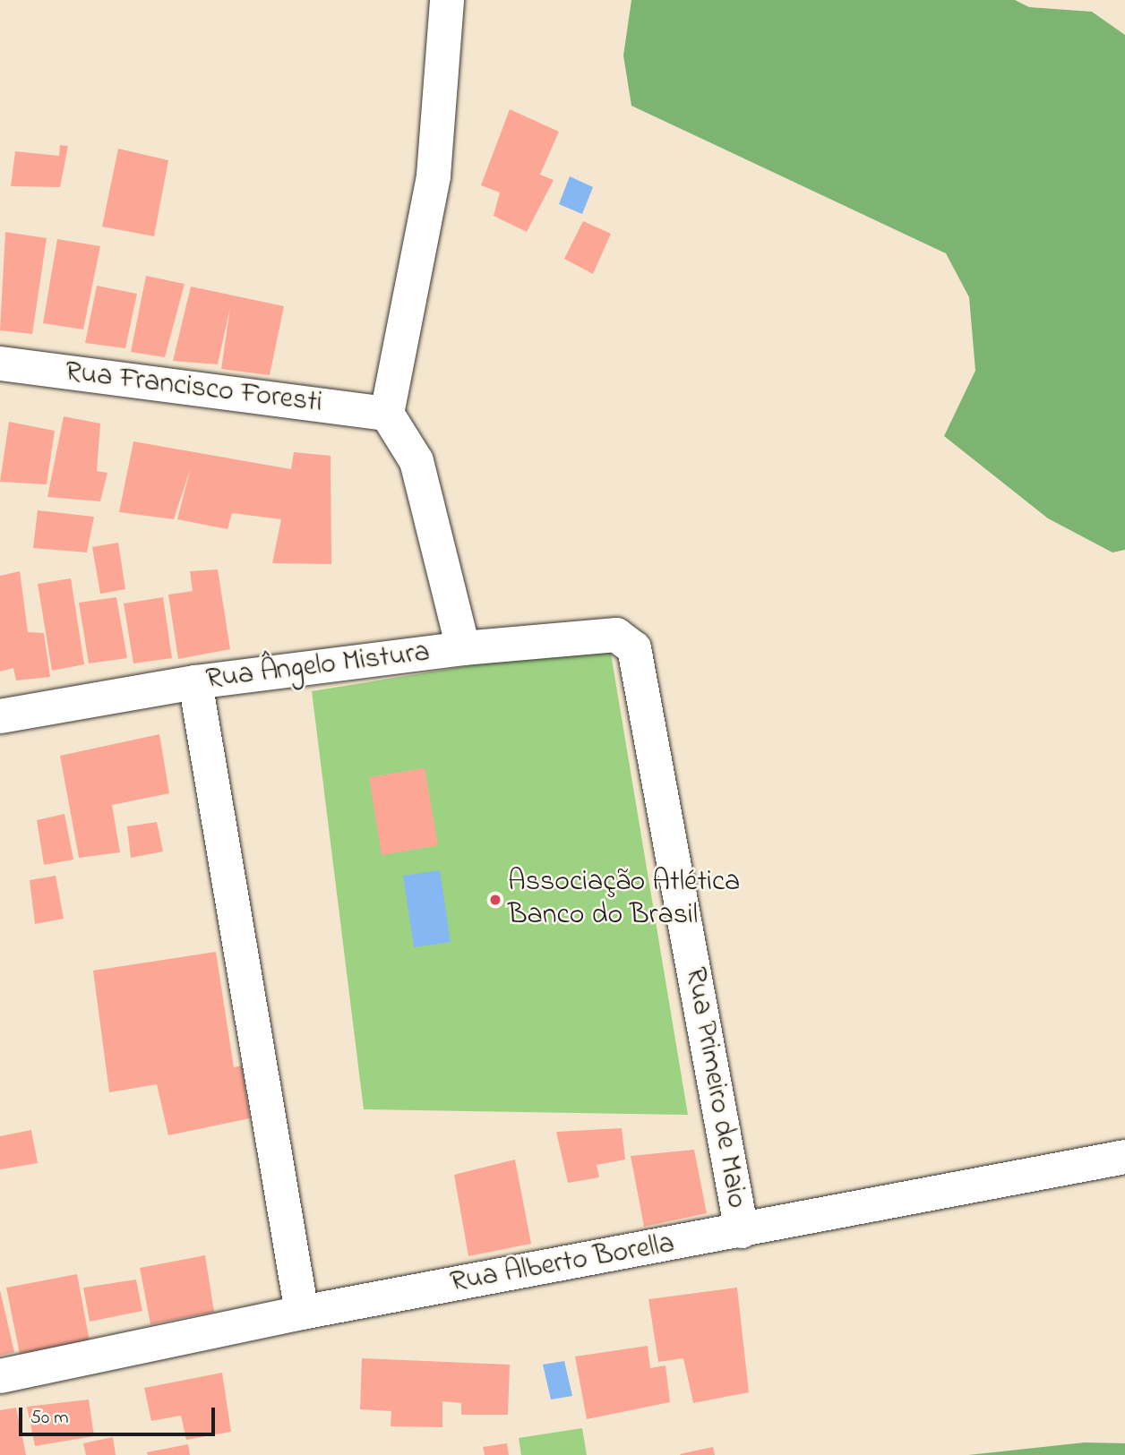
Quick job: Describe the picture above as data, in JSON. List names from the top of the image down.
{
  "streets": {
    "street": [
      "Rua Francisco Foresti",
      "Rua Ângelo Mistura",
      "Rua Primeiro de Maio",
      "Rua Alberto Borella"
    ]
  },
  "crossings": [
    ["Rua Ângelo Mistura", "Rua Primeiro de Maio"],
    ["Rua Primeiro de Maio", "Rua Alberto Borella"]
  ],
  "places": ["Associação Atlética Banco do Brasil"],
  "scale_bar": "50 m"
}
